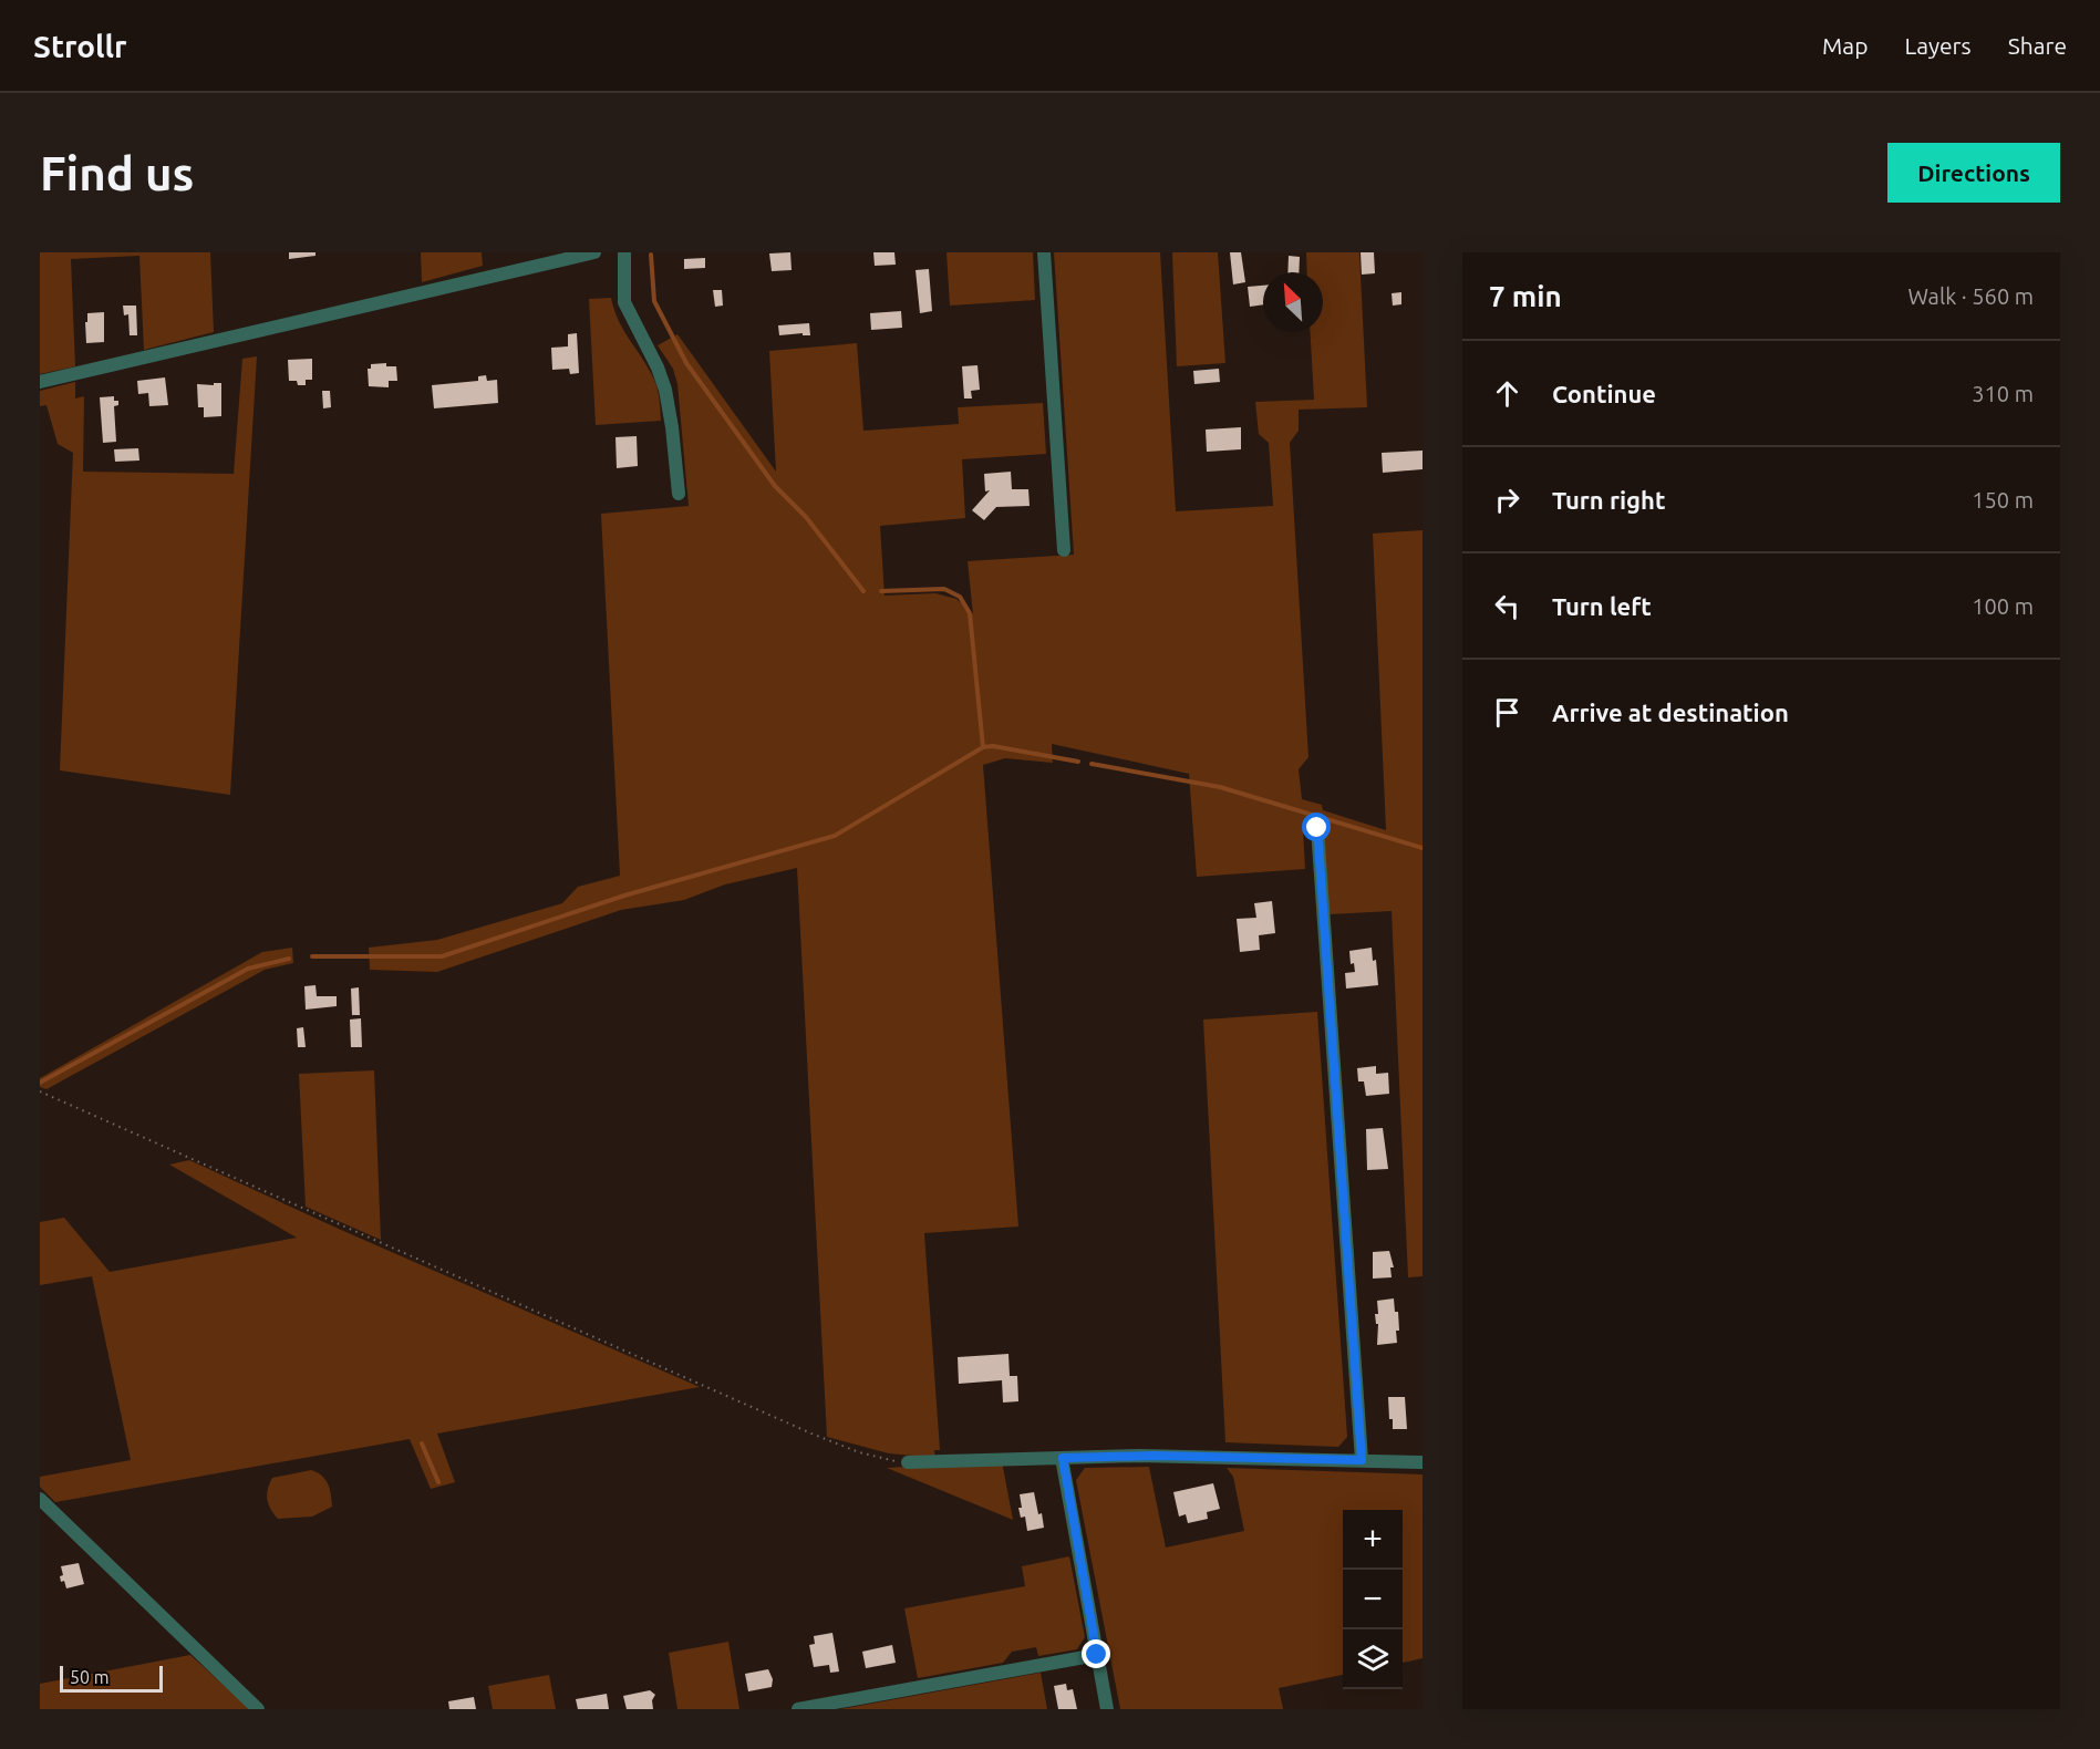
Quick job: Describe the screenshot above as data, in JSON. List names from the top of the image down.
{
  "scale_bar": "50 m",
  "north": "top left",
  "page": {
    "header": "Strollr",
    "nav": ["Map", "Layers", "Share"],
    "buttons": "Directions",
    "title": "Find us",
    "heading": ["7 min", "Walk · 560 m"],
    "list": [
      ["Continue", "310 m"],
      ["Turn right", "150 m"],
      ["Turn left", "100 m"],
      "Arrive at destination"
    ],
    "map_buttons": ["+", "−"],
    "scale": "50 m"
  }
}
